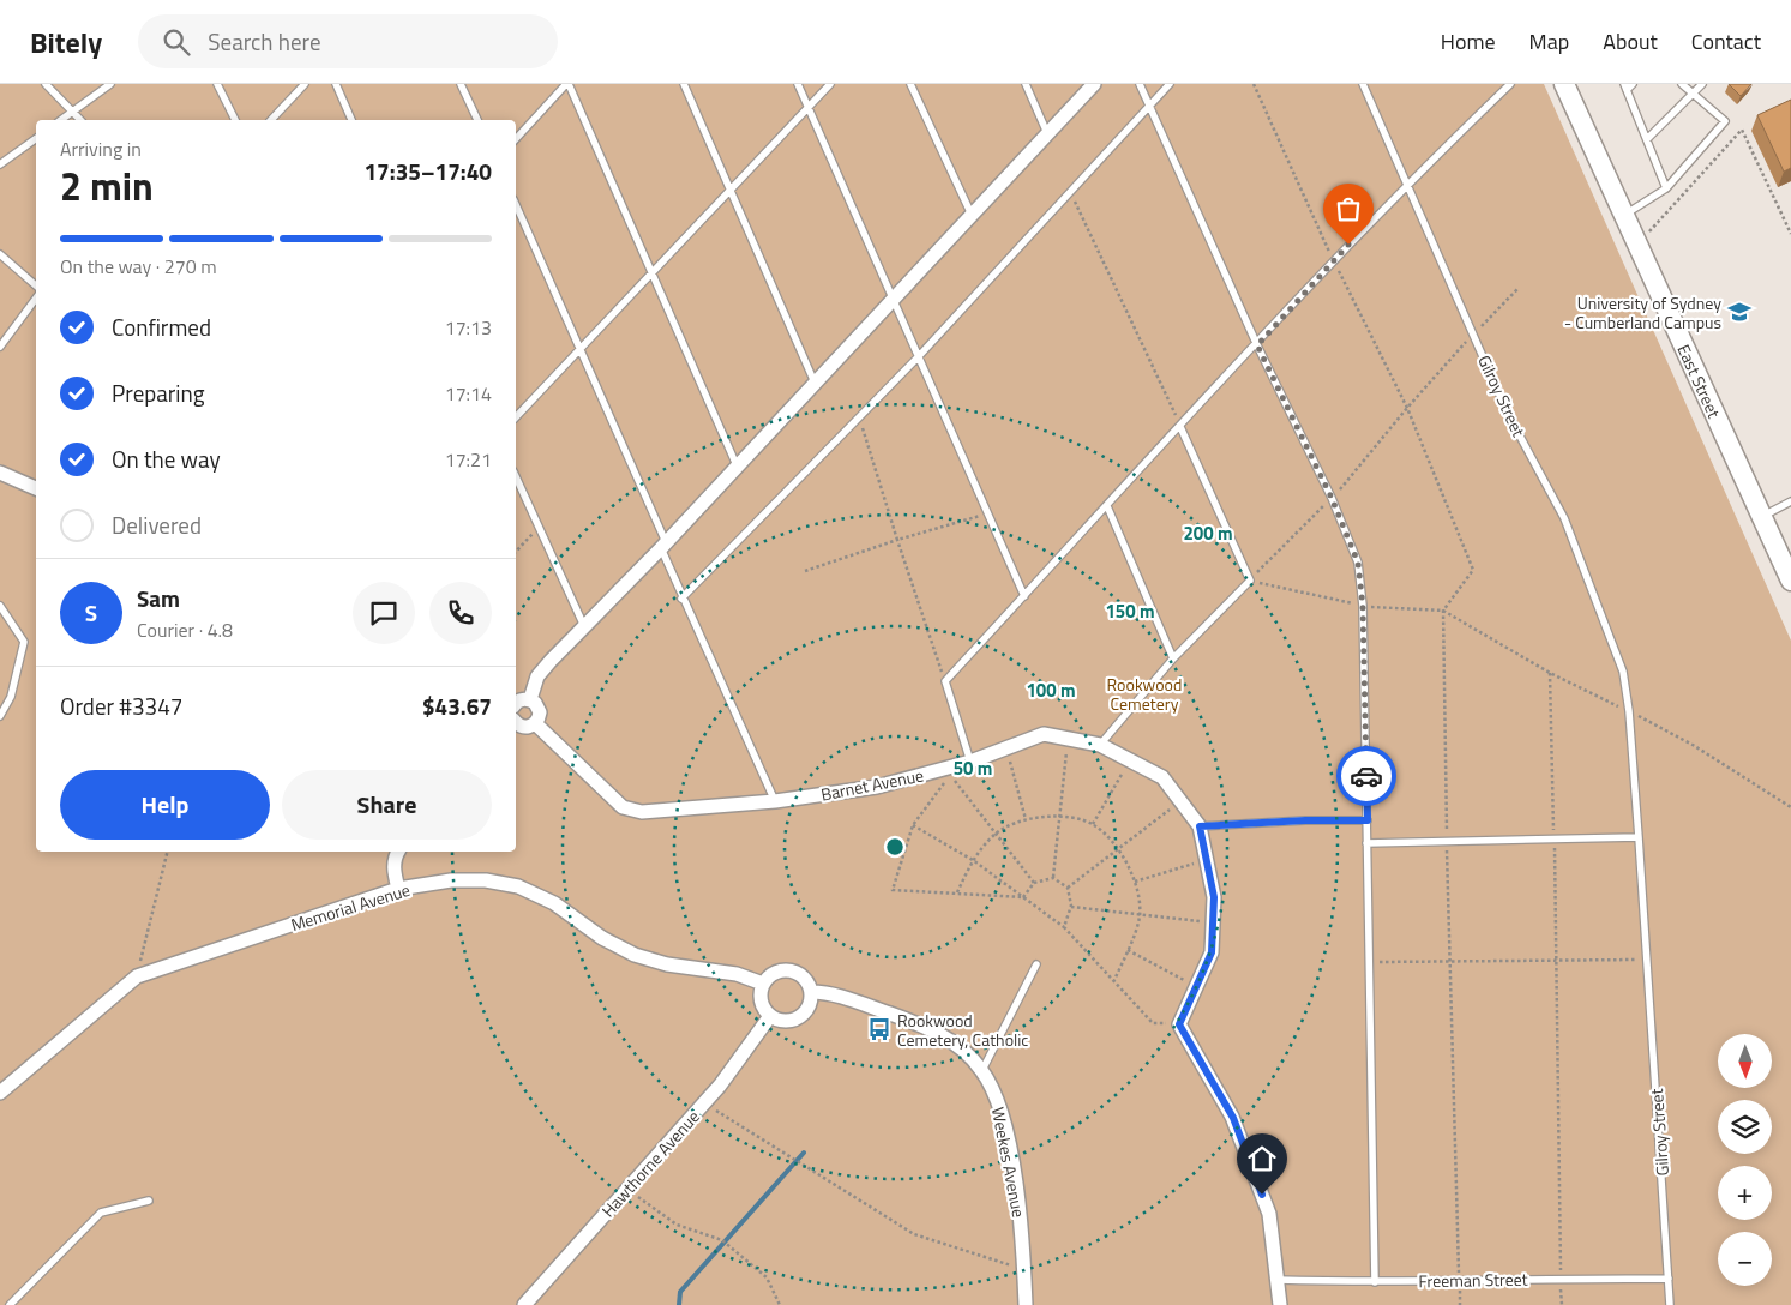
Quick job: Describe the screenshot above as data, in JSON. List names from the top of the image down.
{
  "streets": {
    "main road": ["East Street"],
    "street": [
      "Barnet Avenue",
      "Memorial Avenue",
      "Weekes Avenue",
      "Hawthorne Avenue"
    ],
    "lane": ["Gilroy Street", "Freeman Street"]
  },
  "crossings": [
    ["Gilroy Street", "Freeman Street"],
    ["Memorial Avenue", "Weekes Avenue"],
    ["Memorial Avenue", "Hawthorne Avenue"],
    ["Weekes Avenue", "Hawthorne Avenue"]
  ],
  "parks": ["Rookwood Cemetery"],
  "places": {
    "school or university": ["University of Sydney - Cumberland Campus"],
    "bus stop": ["Rookwood Cemetery, Catholic"]
  },
  "north": "bottom",
  "page": {
    "header": "Bitely",
    "search": "Search here",
    "nav": [
      "Home",
      "Map",
      "About",
      "Contact"
    ],
    "heading": ["2 min", "Arriving in", "17:35–17:40"],
    "panel": [
      "Sam",
      "Courier · 4.8",
      "Order #3347",
      "$43.67"
    ],
    "bar": "On the way · 270 m",
    "list": [
      ["Confirmed", "17:13"],
      ["Preparing", "17:14"],
      ["On the way", "17:21"],
      "Delivered"
    ],
    "round": "S",
    "buttons": ["Help", "Share"],
    "map_buttons": ["+", "−"]
  },
  "rings": [
    "200 m",
    "150 m",
    "100 m",
    "50 m"
  ]
}
